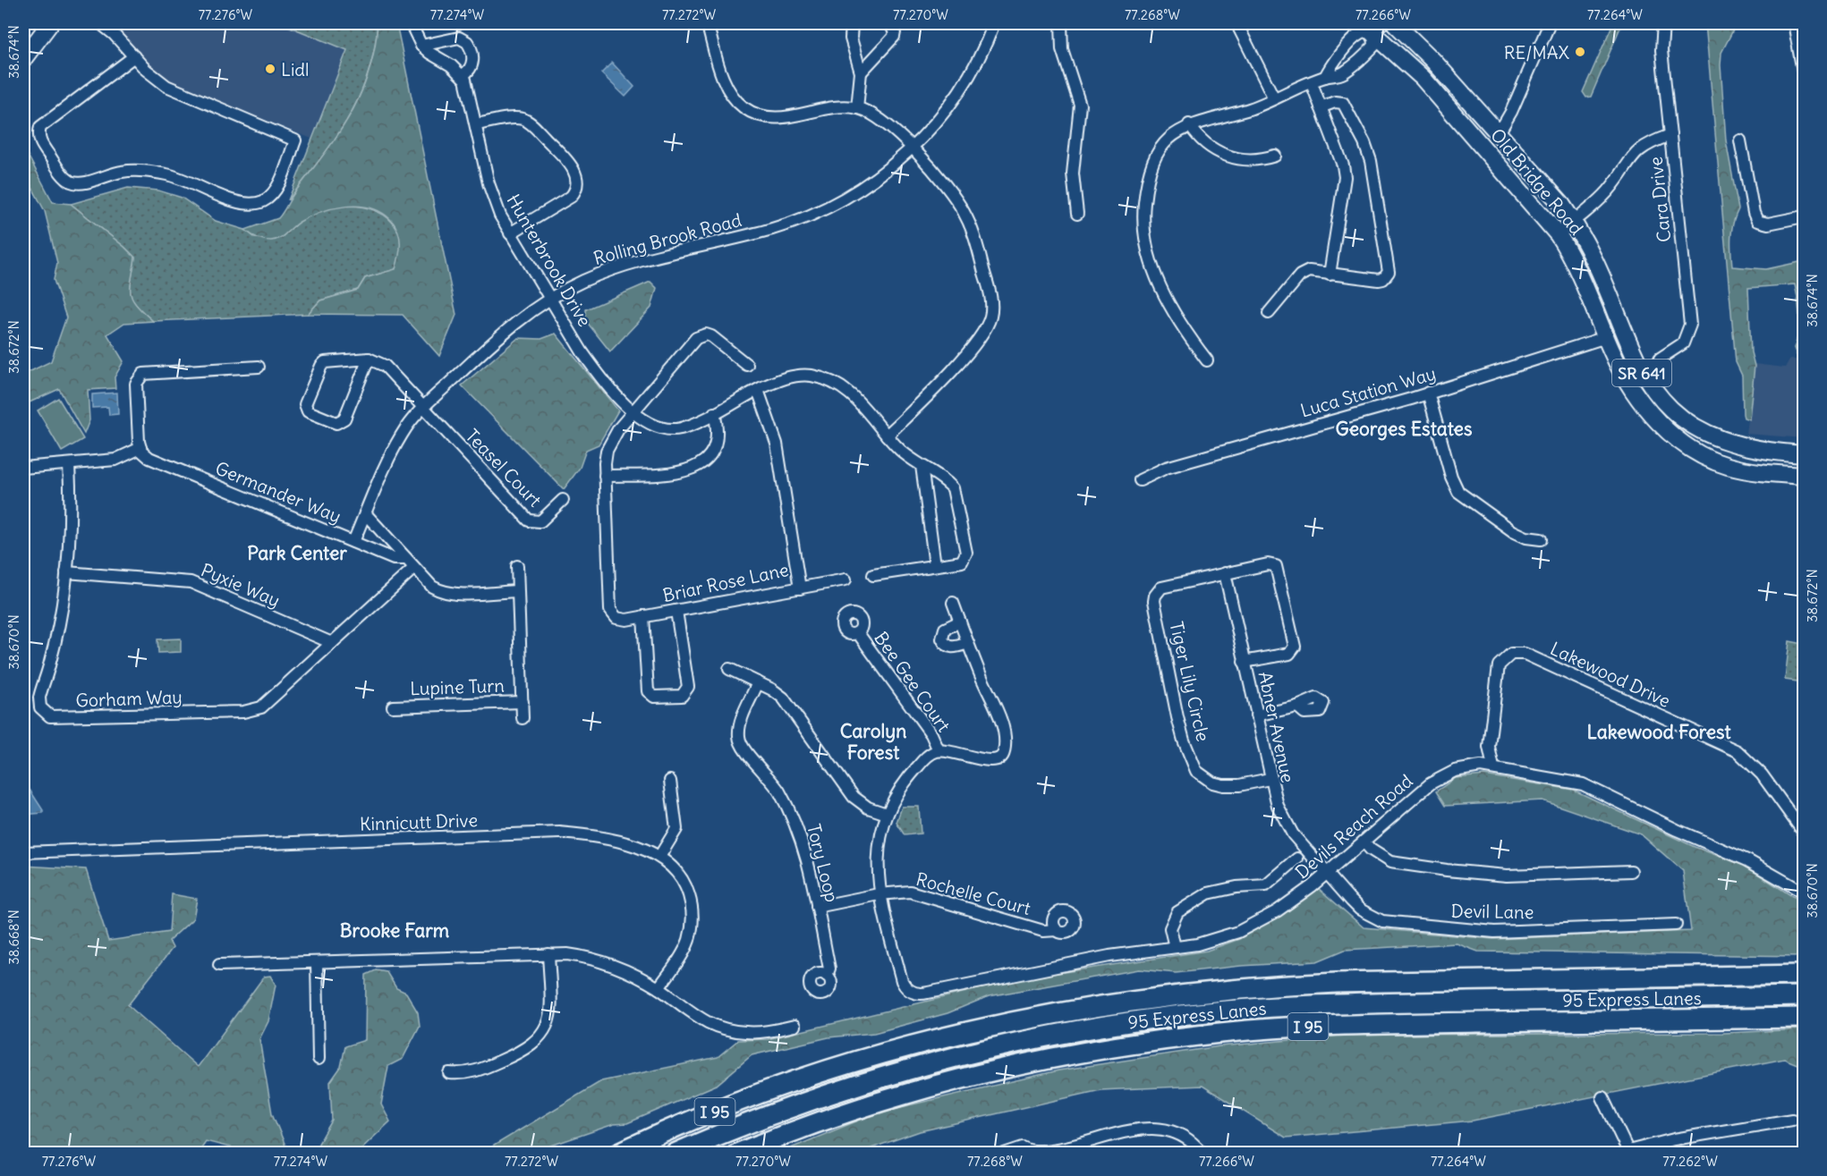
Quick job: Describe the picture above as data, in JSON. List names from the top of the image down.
{
  "streets": {
    "highway": ["95 Express Lanes", "I 95"],
    "main road": ["Old Bridge Road", "SR 641"],
    "street": [
      "Cara Drive",
      "Rolling Brook Road",
      "Hunterbrook Drive",
      "Luca Station Way",
      "Teasel Court",
      "Germander Way",
      "Briar Rose Lane",
      "Pyxie Way",
      "Lakewood Drive",
      "Bee Gee Court",
      "Tiger Lily Circle",
      "Lupine Turn",
      "Gorham Way",
      "Abner Avenue",
      "Kinnicutt Drive",
      "Devils Reach Road",
      "Tory Loop",
      "Rochelle Court",
      "Devil Lane"
    ]
  },
  "crossings": [
    ["Old Bridge Road", "Luca Station Way"],
    ["Rolling Brook Road", "Hunterbrook Drive"],
    ["Rolling Brook Road", "Teasel Court"],
    ["Rolling Brook Road", "Germander Way"],
    ["Pyxie Way", "Gorham Way"],
    ["Lakewood Drive", "Devils Reach Road"],
    ["Tiger Lily Circle", "Abner Avenue"],
    ["Abner Avenue", "Devils Reach Road"],
    ["Abner Avenue", "Devil Lane"],
    ["Devils Reach Road", "Rochelle Court"],
    ["Devils Reach Road", "Devil Lane"],
    ["Tory Loop", "Rochelle Court"]
  ],
  "districts": [
    "Georges Estates",
    "Park Center",
    "Carolyn Forest",
    "Lakewood Forest",
    "Brooke Farm"
  ],
  "places": ["RE/MAX", "Lidl"],
  "coordinates": [
    "77.276°W",
    "77.274°W",
    "77.272°W",
    "77.270°W",
    "77.268°W",
    "77.266°W",
    "77.264°W",
    "38.674°N",
    "38.672°N",
    "38.670°N",
    "38.668°N",
    "77.262°W"
  ]
}
